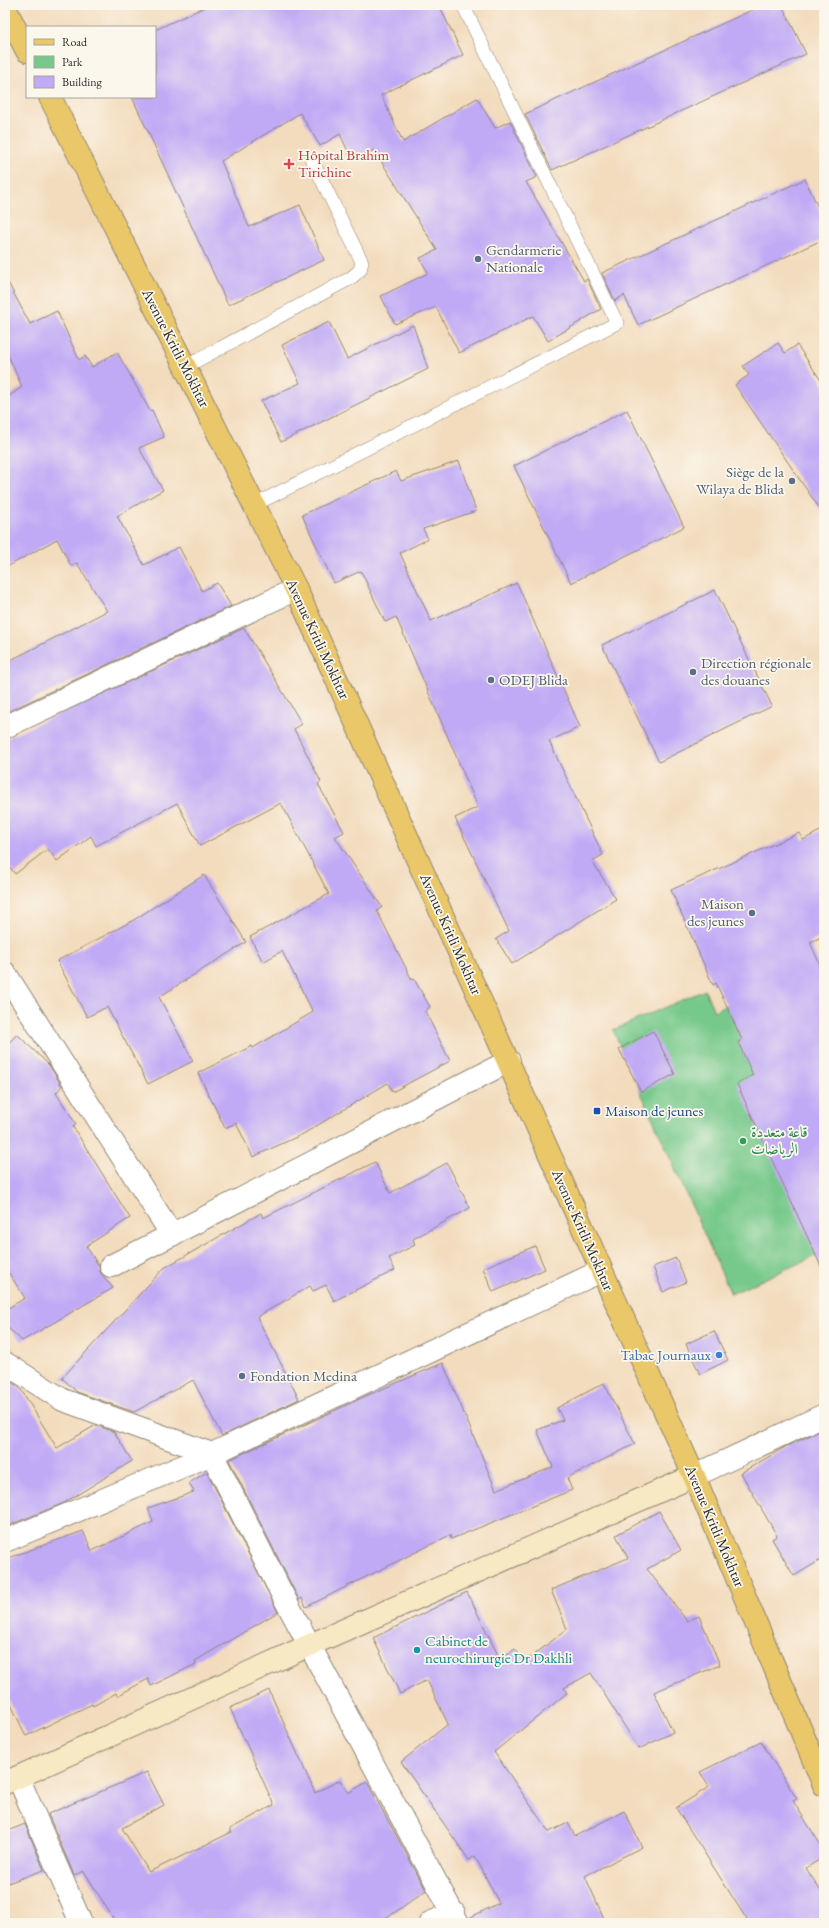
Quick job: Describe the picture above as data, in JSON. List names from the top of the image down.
{
  "streets": {
    "main road": ["Avenue Kritli Mokhtar"]
  },
  "places": {
    "health": ["Hôpital Brahim Tirichine"],
    "other": [
      "Gendarmerie Nationale",
      "Siège de la Wilaya de Blida",
      "Direction régionale des douanes",
      "ODEJ Blida",
      "Maison des jeunes",
      "قاعة متعددة الرياضات",
      "Tabac Journaux",
      "Fondation Medina",
      "Cabinet de neurochirurgie Dr Dakhli"
    ],
    "transit": ["Maison de jeunes"]
  },
  "legend": ["Road", "Park", "Building"]
}
